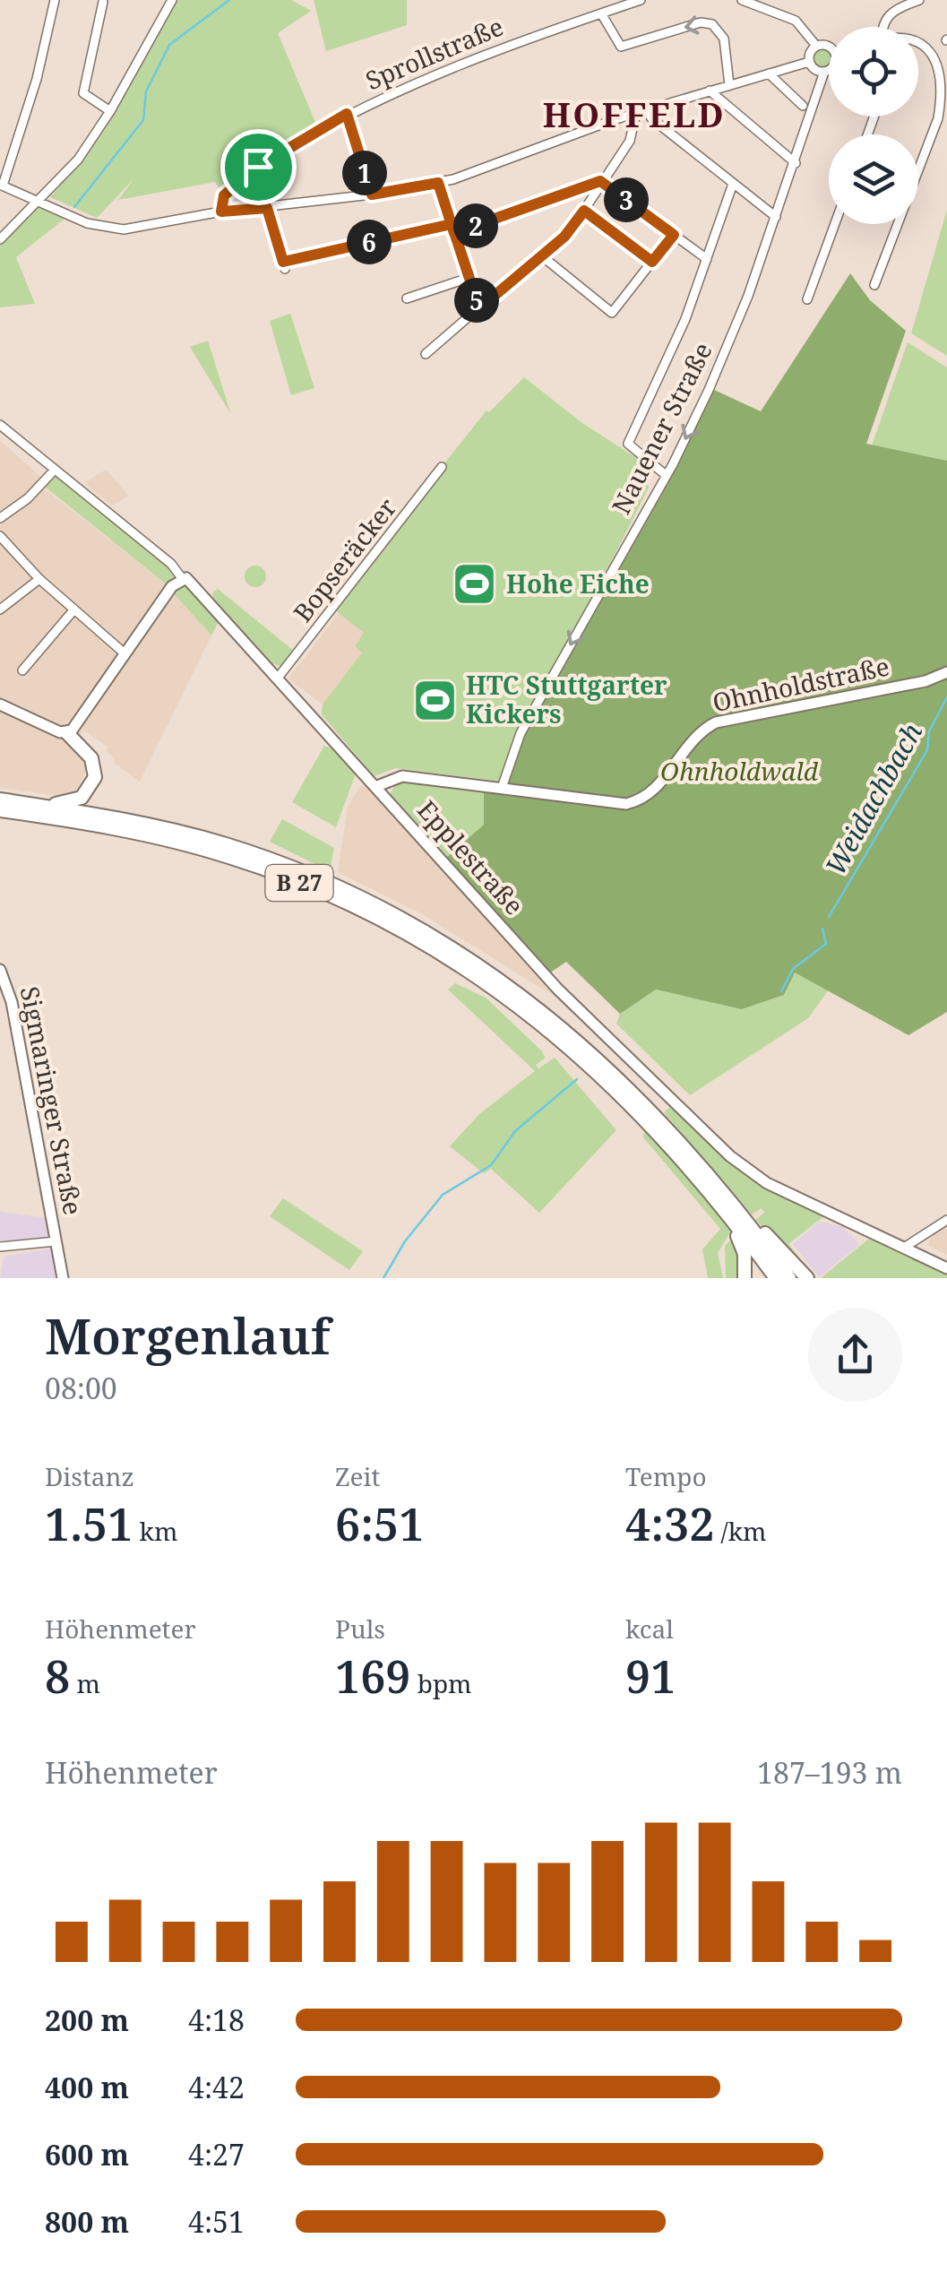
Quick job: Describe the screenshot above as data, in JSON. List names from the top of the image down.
{
  "streets": {
    "highway": ["B 27"],
    "main road": ["Ohnholdstraße", "Epplestraße", "Sigmaringer Straße"],
    "street": ["Sprollstraße", "Nauener Straße", "Bopseräcker"]
  },
  "crossings": [
    ["Nauener Straße", "Ohnholdstraße"],
    ["Bopseräcker", "Epplestraße"],
    ["Ohnholdstraße", "Epplestraße"]
  ],
  "one_way": ["Nauener Straße"],
  "districts": ["HOFFELD"],
  "water": ["Weidachbach"],
  "parks": ["Ohnholdwald"],
  "places": {
    "sports": ["Hohe Eiche", "HTC Stuttgarter Kickers"]
  },
  "page": {
    "pins": [
      "1",
      "3",
      "2",
      "6",
      "5"
    ],
    "heading": ["Morgenlauf", "08:00"],
    "stats": [
      ["Distanz", "1.51 km"],
      ["Zeit", "6:51"],
      ["Tempo", "4:32 /km"],
      ["Höhenmeter", "8 m"],
      ["Puls", "169 bpm"],
      ["kcal", "91"]
    ],
    "chart": ["Höhenmeter", "187–193 m"],
    "list": [
      {
        "name": "200 m",
        "note": "4:18"
      },
      {
        "name": "400 m",
        "note": "4:42"
      },
      {
        "name": "600 m",
        "note": "4:27"
      },
      {
        "name": "800 m",
        "note": "4:51"
      }
    ]
  }
}
